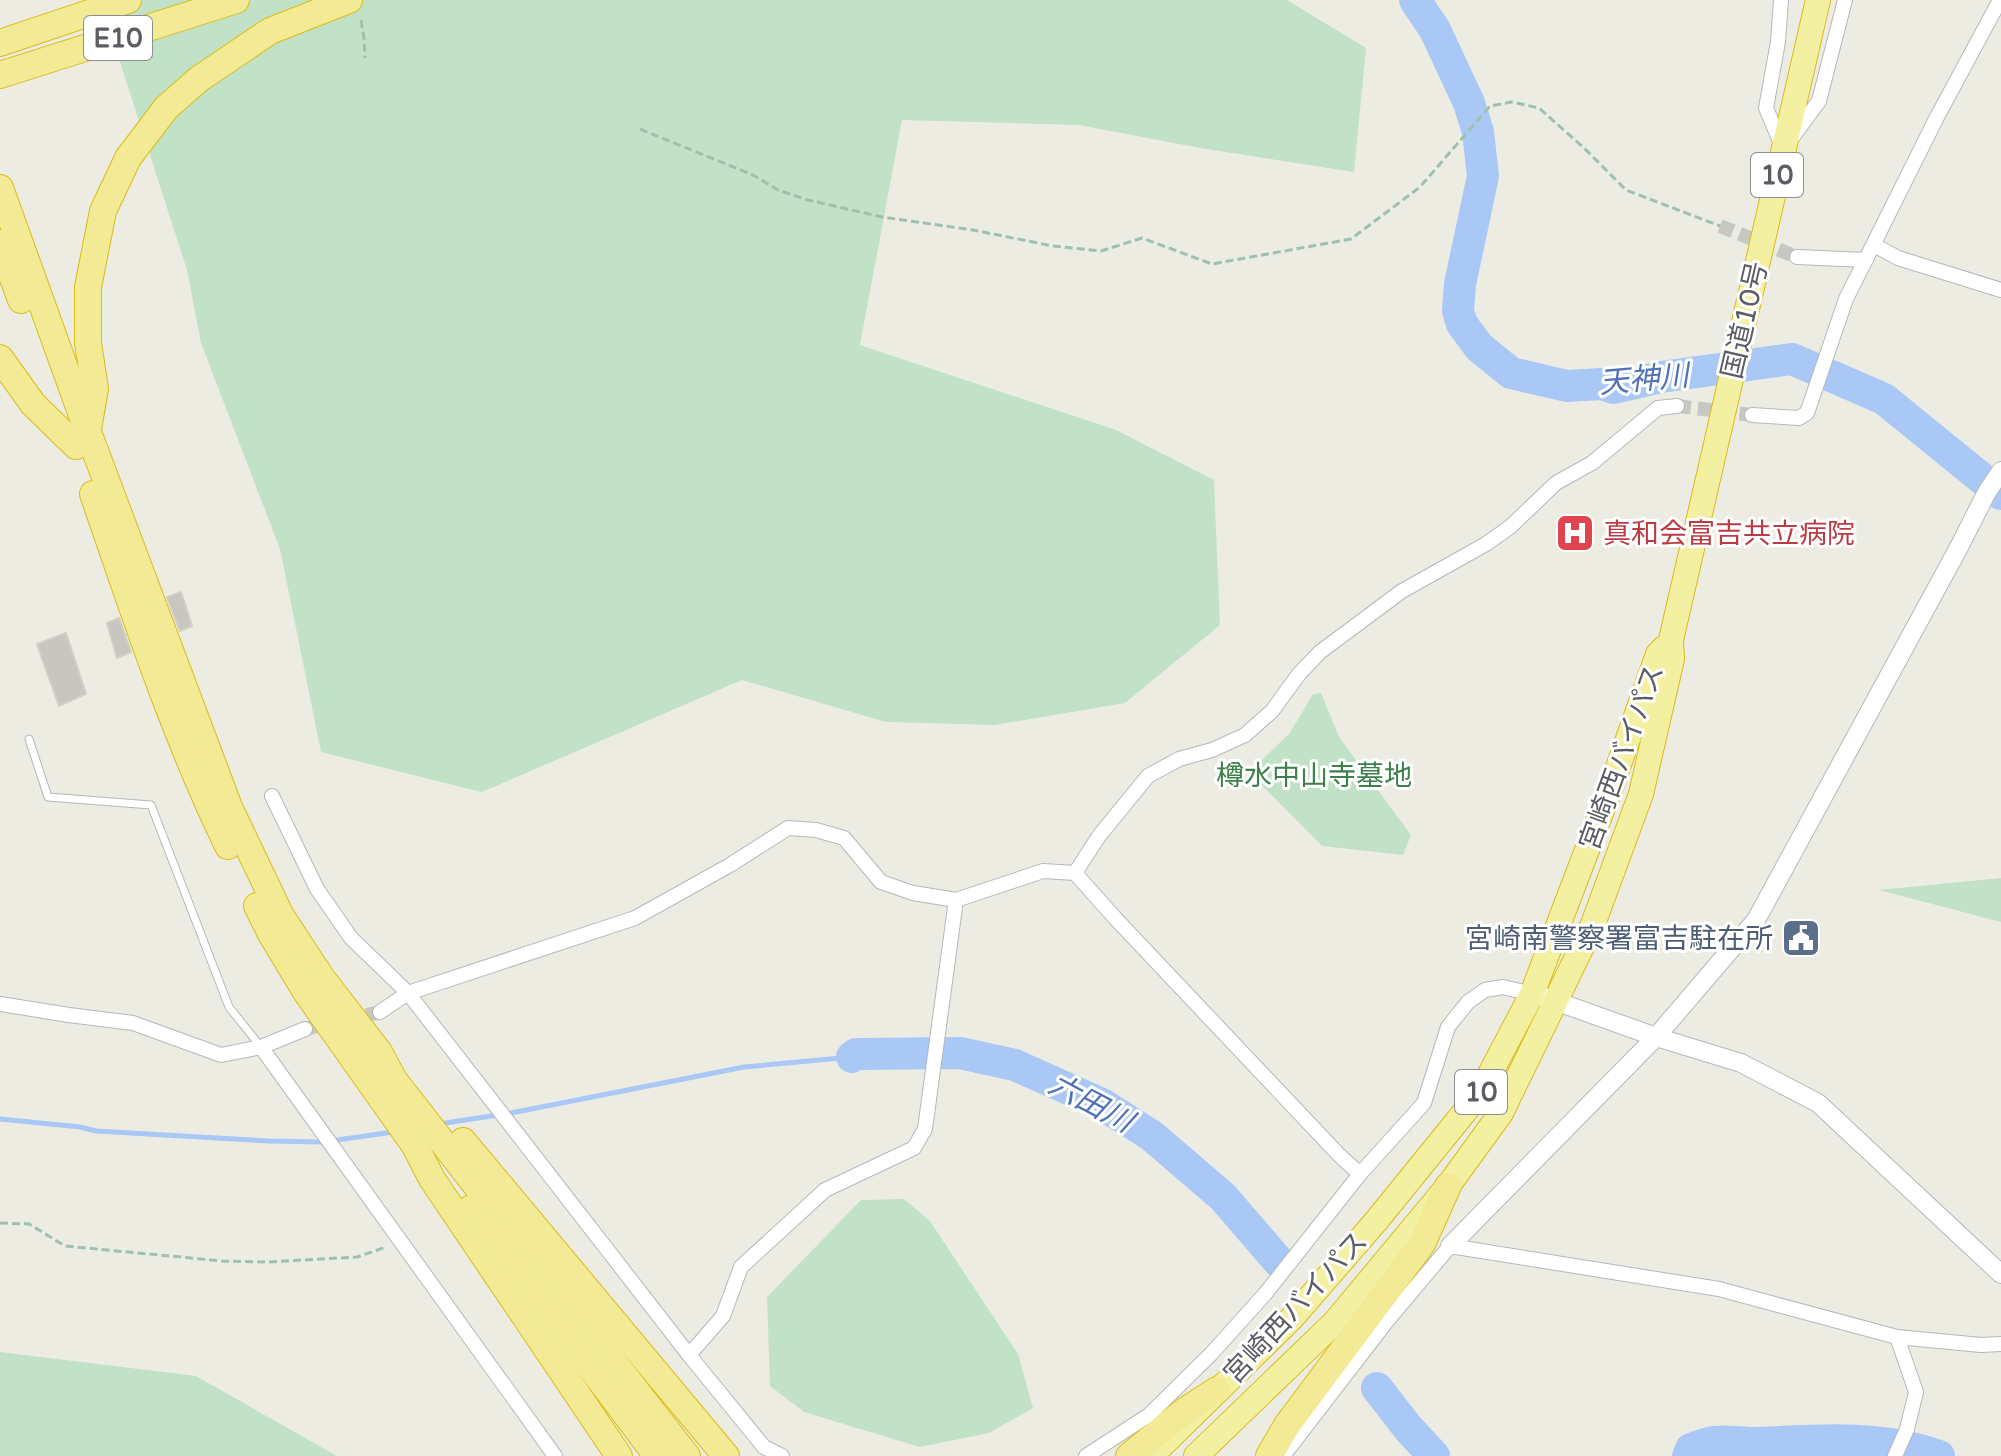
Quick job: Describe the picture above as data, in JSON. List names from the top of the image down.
{
  "streets": {
    "highway": [
      "E10",
      "10",
      "国道10号",
      "宮崎西バイパス"
    ]
  },
  "crossings": [
    ["国道10号", "宮崎西バイパス"]
  ],
  "water": ["天神川", "六田川"],
  "parks": ["樽水中山寺墓地"],
  "places": {
    "hospital": ["真和会富吉共立病院"],
    "public building": ["宮崎南警察署富吉駐在所"]
  }
}
